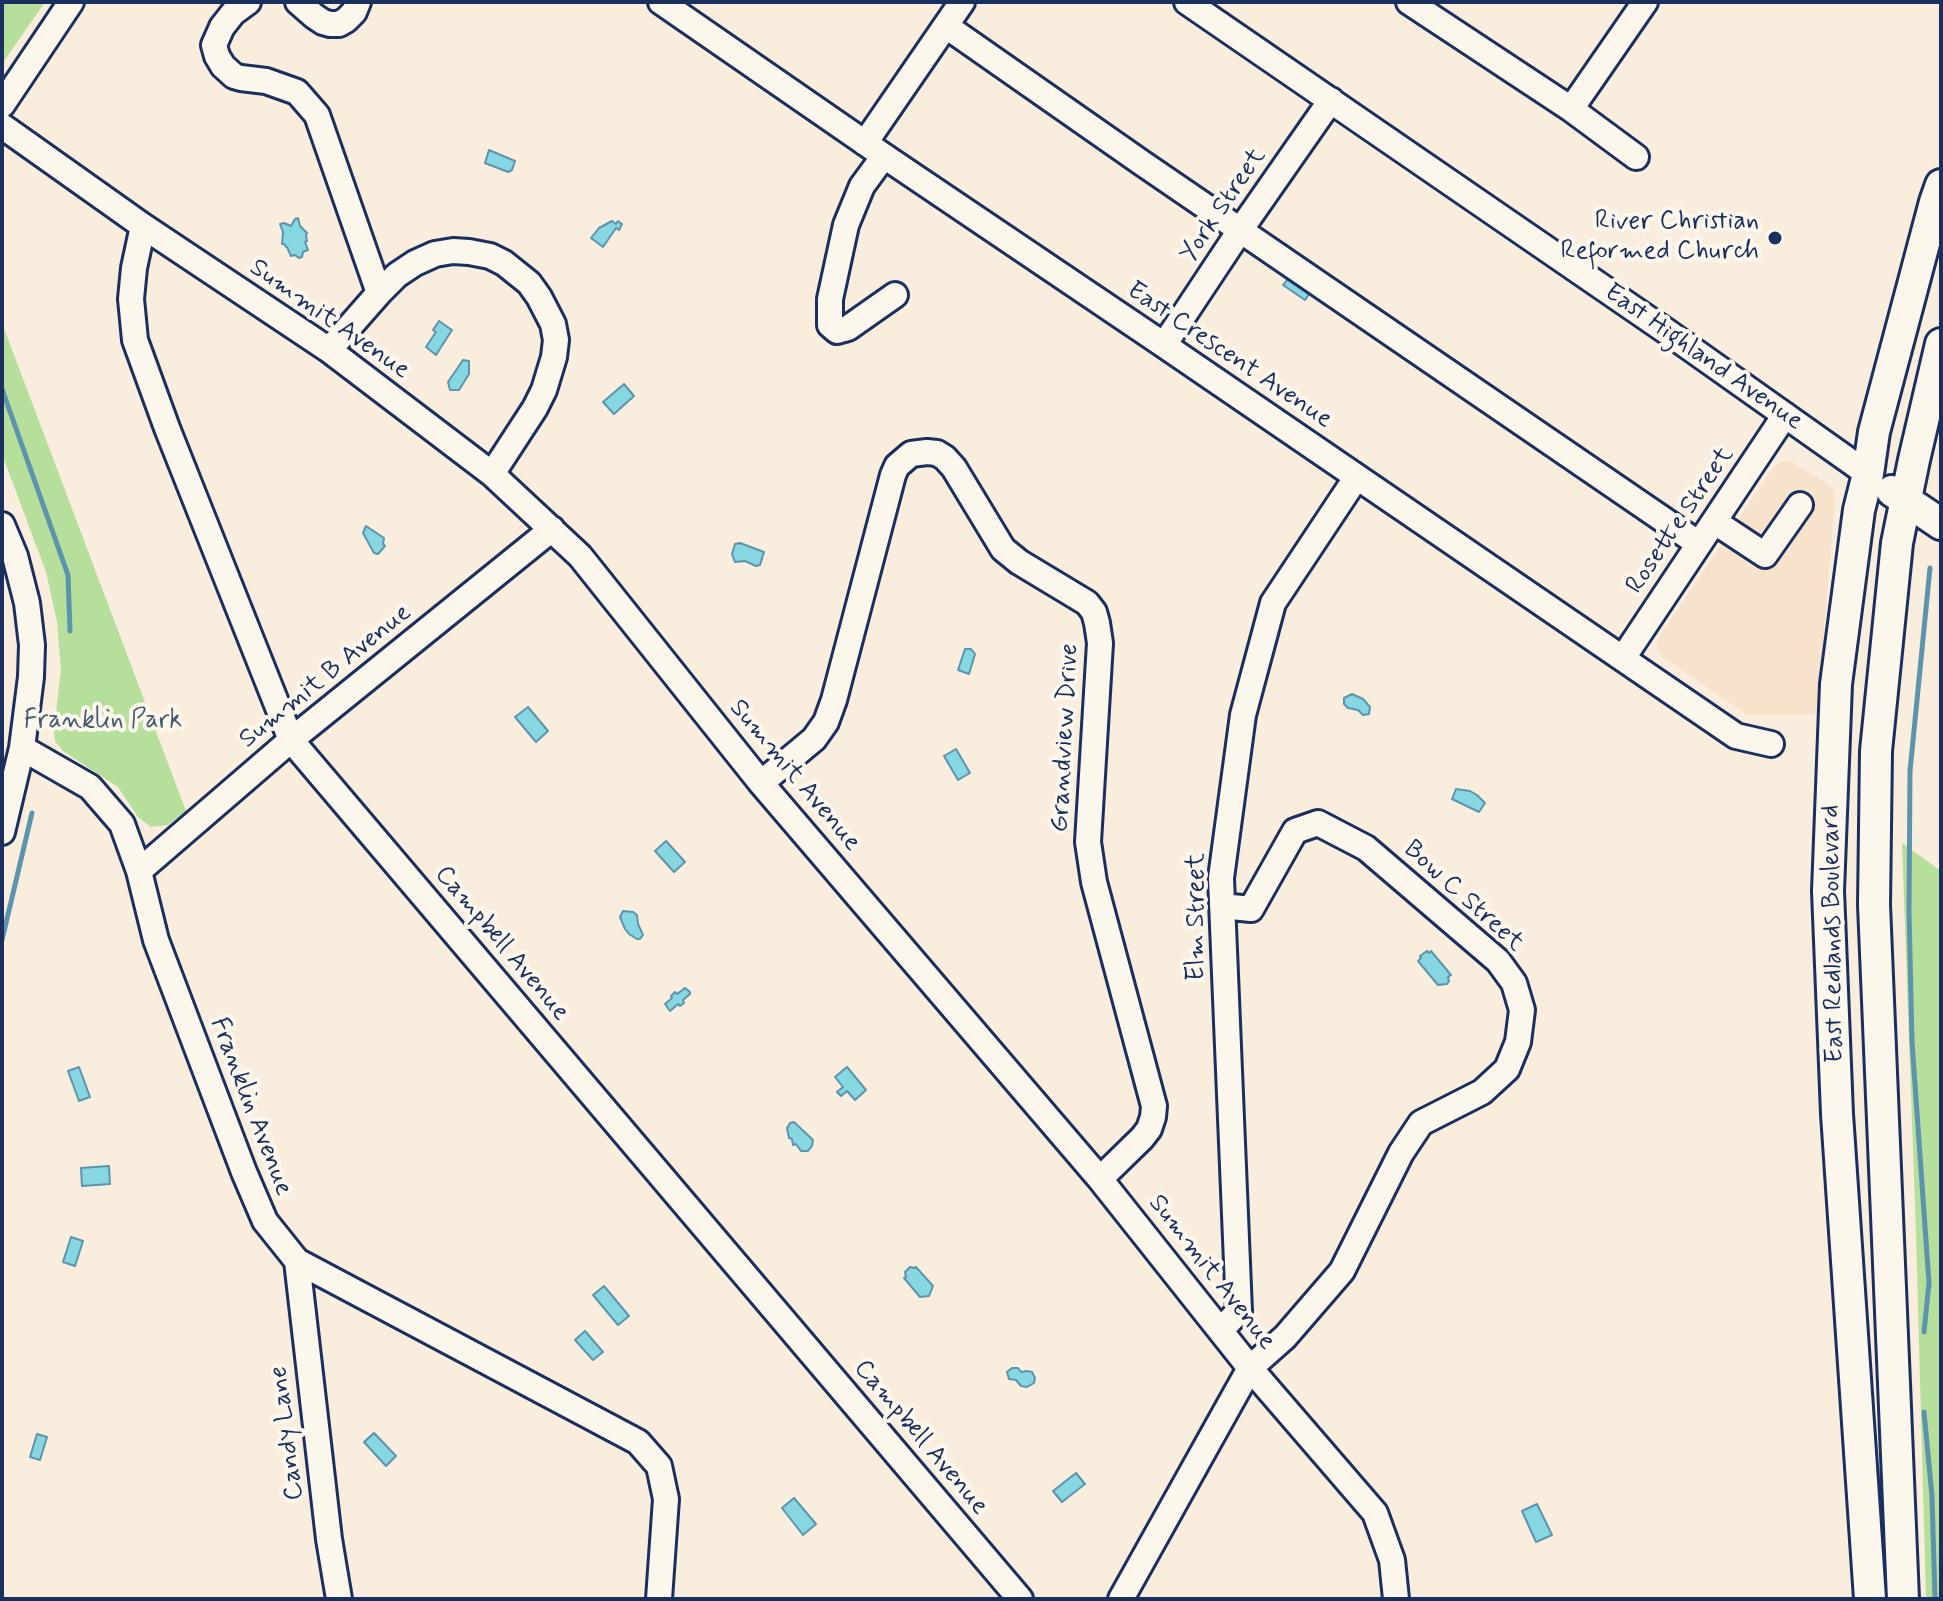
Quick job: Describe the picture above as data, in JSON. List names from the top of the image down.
{
  "streets": {
    "main road": ["East Highland Avenue", "East Redlands Boulevard"],
    "street": [
      "York Street",
      "Summit Avenue",
      "East Crescent Avenue",
      "Rosette Street",
      "Summit B Avenue",
      "Grandview Drive",
      "Bow C Street",
      "Elm Street",
      "Campbell Avenue",
      "Franklin Avenue",
      "Candy Lane"
    ]
  },
  "crossings": [
    ["York Street", "East Crescent Avenue"],
    ["York Street", "East Highland Avenue"],
    ["Summit Avenue", "Summit B Avenue"],
    ["Summit Avenue", "Grandview Drive"],
    ["Summit Avenue", "Bow C Street"],
    ["Summit Avenue", "Elm Street"],
    ["Summit Avenue", "Campbell Avenue"],
    ["East Crescent Avenue", "Rosette Street"],
    ["East Crescent Avenue", "Elm Street"],
    ["East Highland Avenue", "Rosette Street"],
    ["East Highland Avenue", "East Redlands Boulevard"],
    ["Summit B Avenue", "Campbell Avenue"],
    ["Summit B Avenue", "Franklin Avenue"],
    ["Bow C Street", "Elm Street"],
    ["Franklin Avenue", "Candy Lane"]
  ],
  "parks": ["Franklin Park"],
  "places": ["River Christian Reformed Church"]
}
